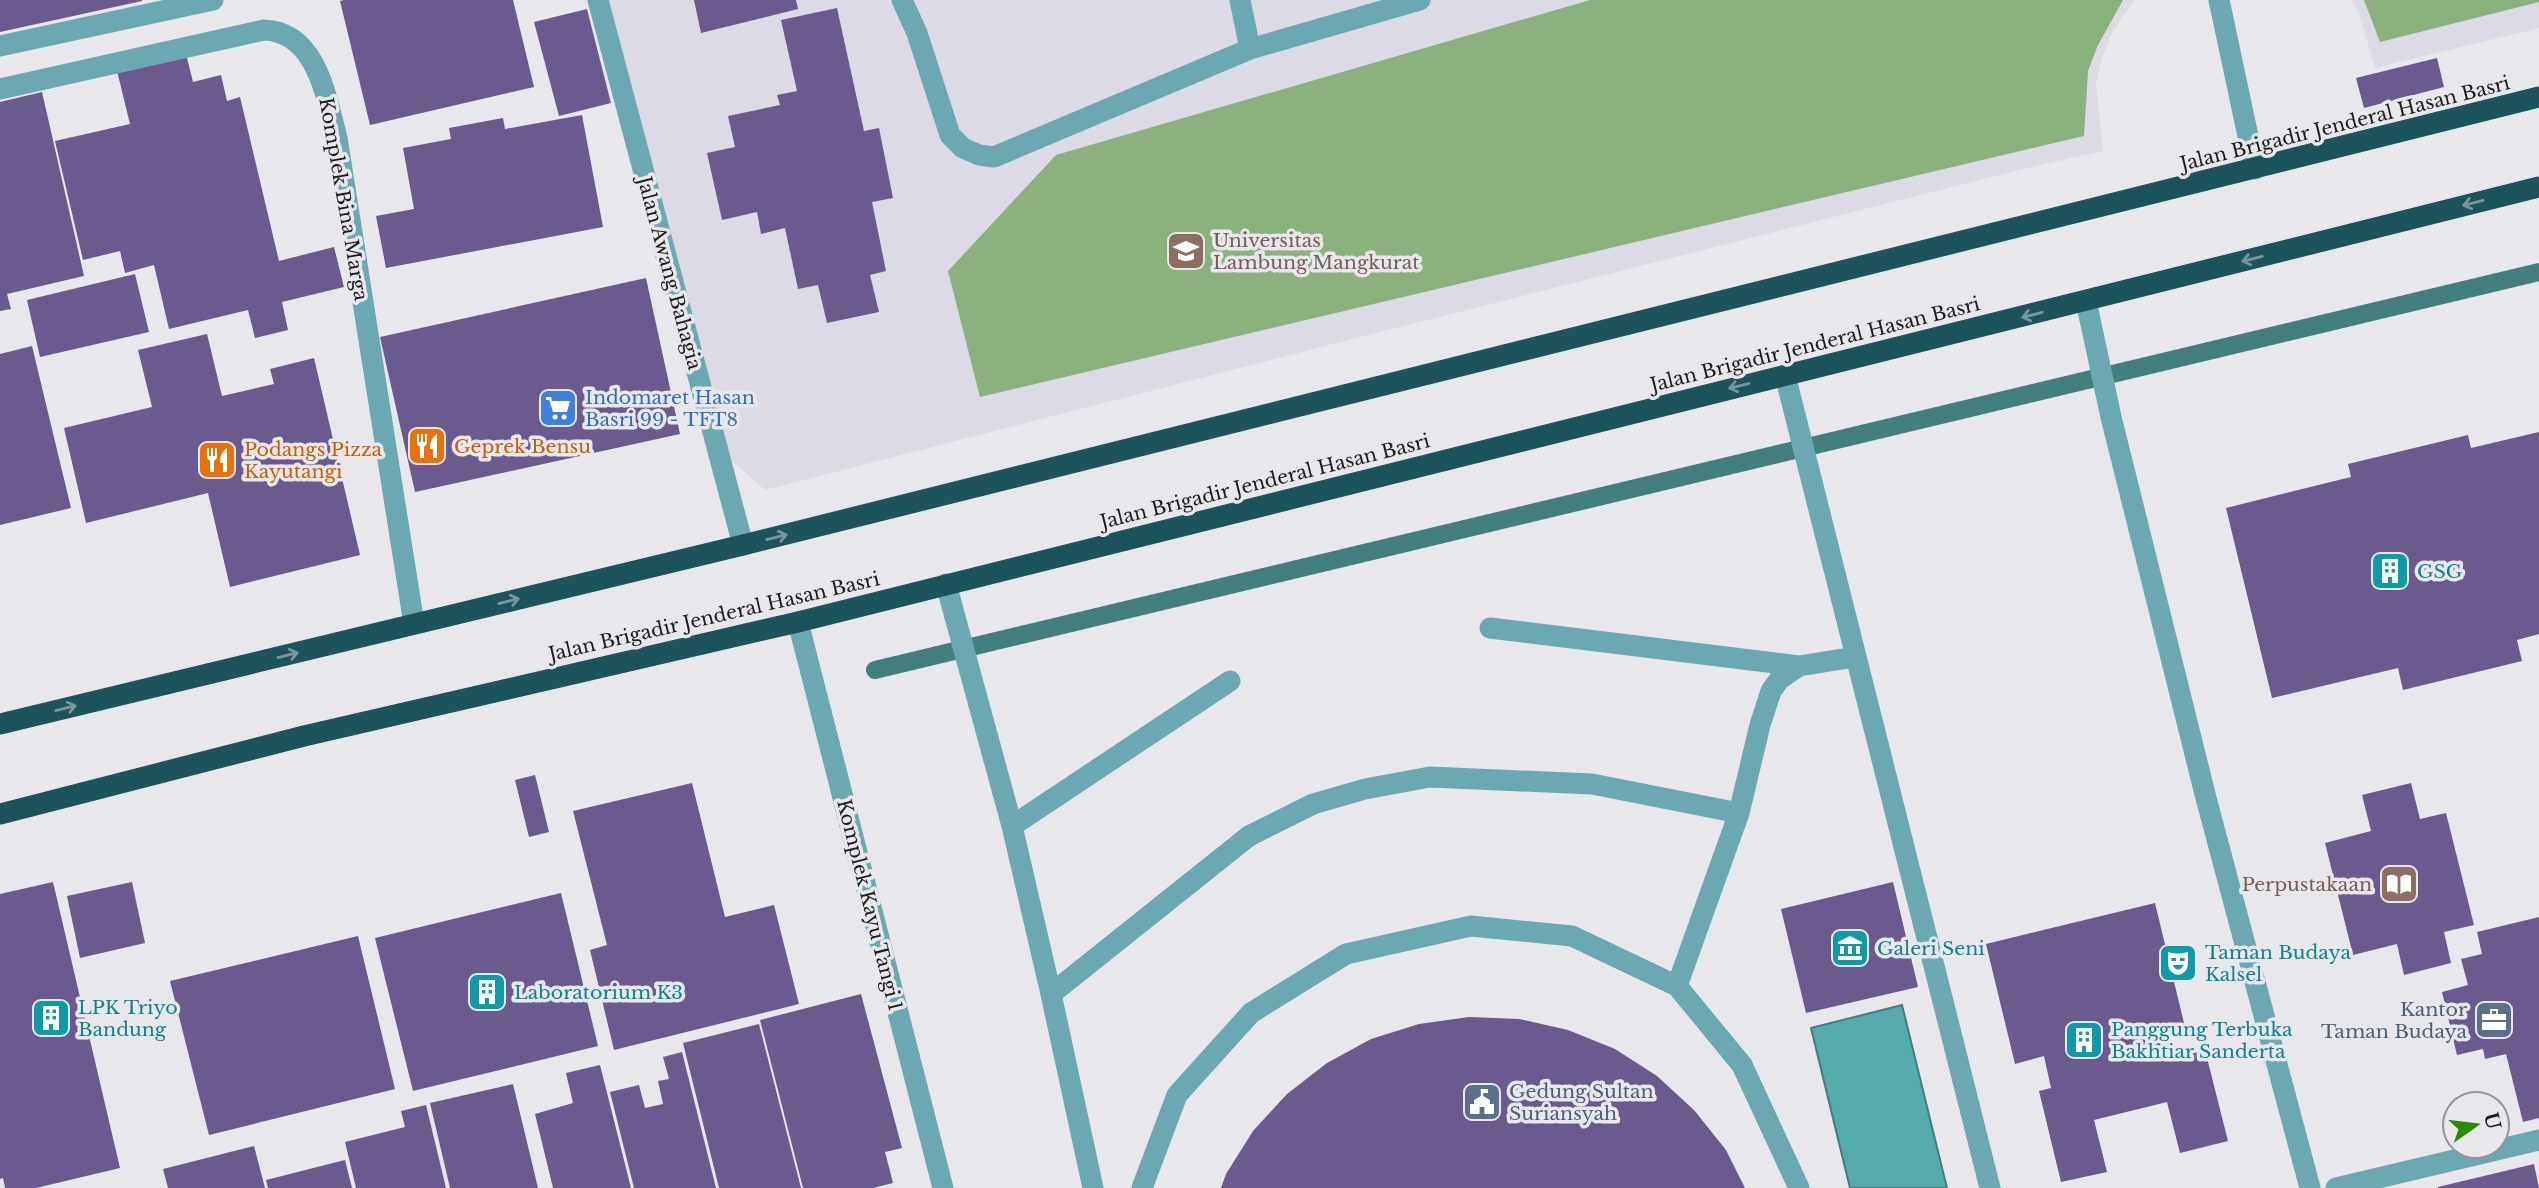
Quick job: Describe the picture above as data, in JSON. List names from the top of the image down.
{
  "streets": {
    "highway": ["Jalan Brigadir Jenderal Hasan Basri"],
    "street": ["Komplek Bina Marga", "Jalan Awang Bahagia", "Komplek Kayu Tangi 1"]
  },
  "crossings": [
    ["Jalan Brigadir Jenderal Hasan Basri", "Komplek Bina Marga"],
    ["Jalan Brigadir Jenderal Hasan Basri", "Jalan Awang Bahagia"],
    ["Jalan Brigadir Jenderal Hasan Basri", "Komplek Kayu Tangi 1"]
  ],
  "places": {
    "school or university": ["Universitas Lambung Mangkurat"],
    "supermarket": ["Indomaret Hasan Basri 99 - TFT8"],
    "restaurant": ["Geprek Bensu", "Podangs Pizza Kayutangi"],
    "building": [
      "GSG",
      "Laboratorium K3",
      "LPK Triyo Bandung",
      "Panggung Terbuka Bakhtiar Sanderta"
    ],
    "library": ["Perpustakaan"],
    "museum": ["Galeri Seni"],
    "theatre": ["Taman Budaya Kalsel"],
    "office": ["Kantor Taman Budaya"],
    "public building": ["Gedung Sultan Suriansyah"]
  },
  "north": "right"
}
